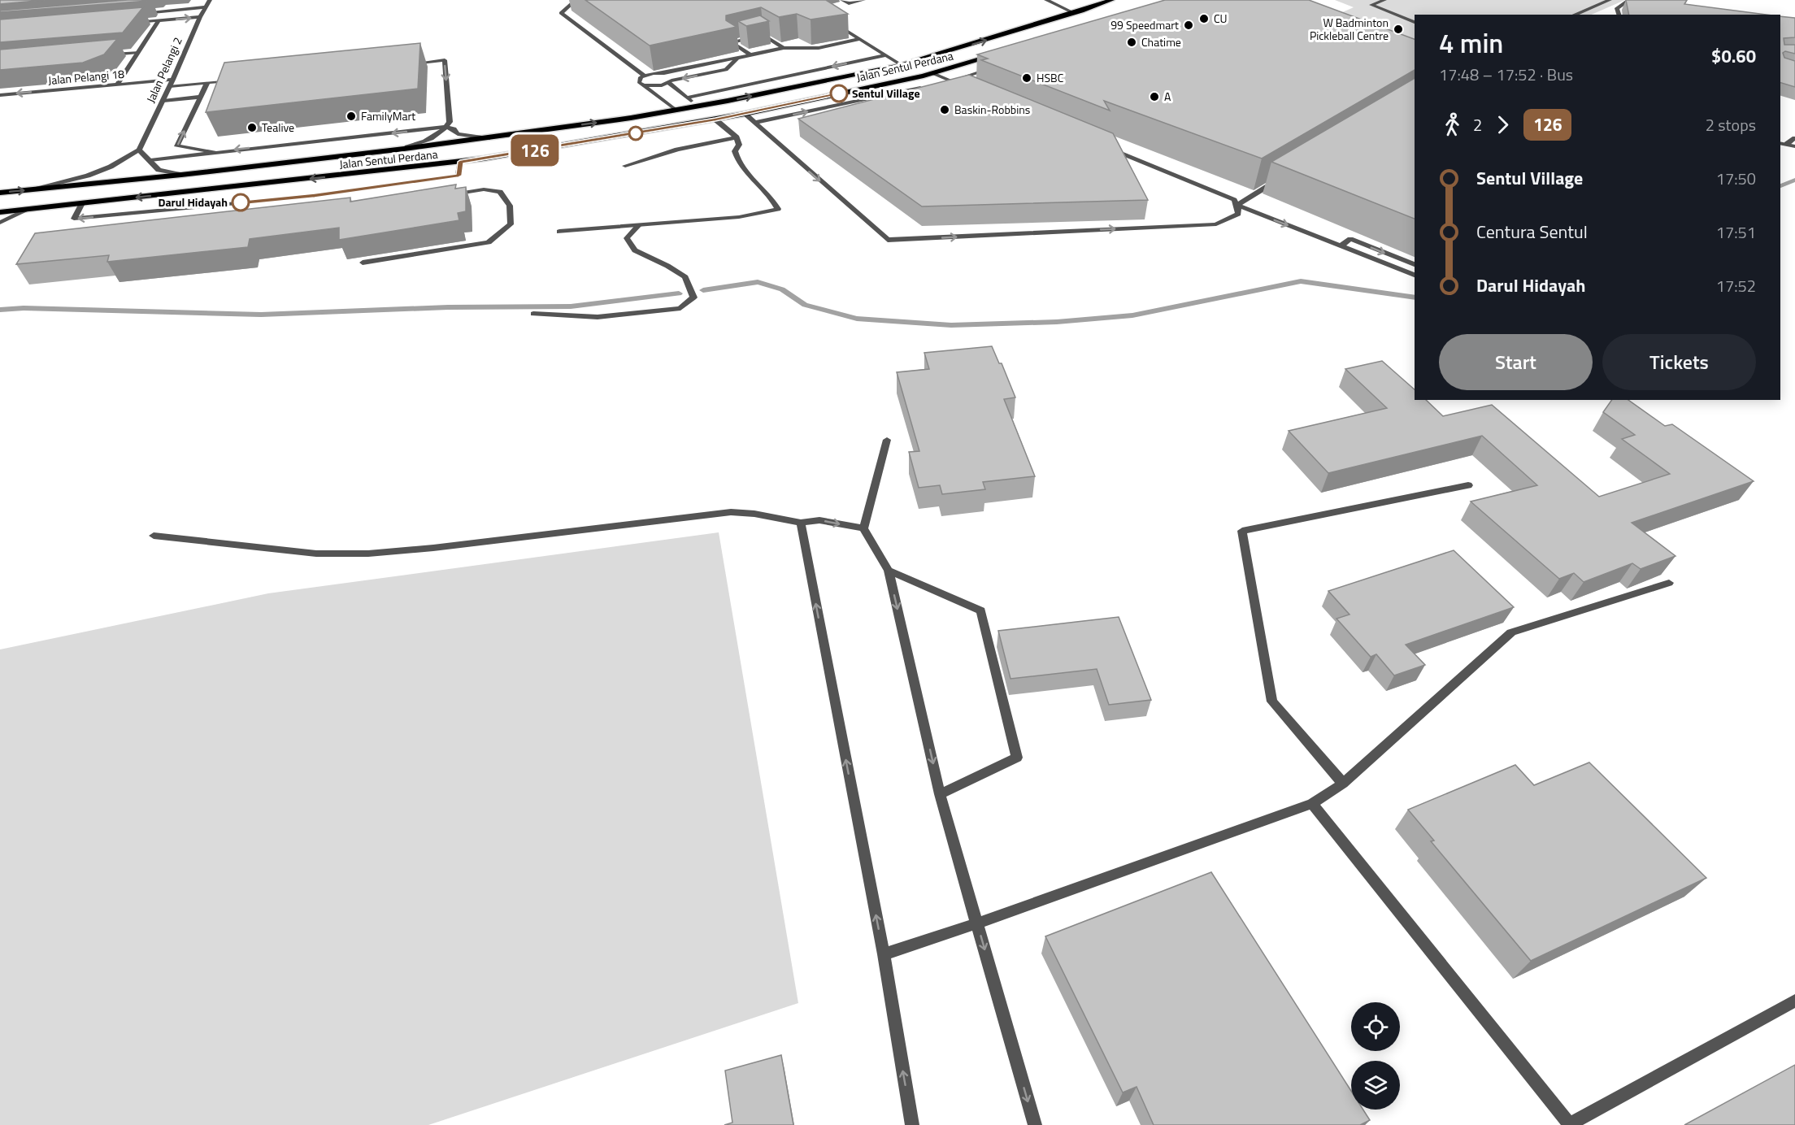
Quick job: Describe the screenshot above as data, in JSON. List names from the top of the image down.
{
  "streets": {
    "main road": ["Jalan Sentul Perdana"],
    "street": ["Jalan Pelangi 2", "Jalan Pelangi 18"]
  },
  "crossings": [
    ["Jalan Pelangi 2", "Jalan Pelangi 18"]
  ],
  "places": [
    "CU",
    "99 Speedmart",
    "W Badminton Pickleball Centre",
    "Chatime",
    "HSBC",
    "Sentul Village",
    "A",
    "Baskin-Robbins",
    "FamilyMart",
    "Tealive",
    "Darul Hidayah"
  ],
  "lines": ["bus line 126"],
  "page": {
    "on_map": "126",
    "heading": ["4 min", "17:48 – 17:52 · Bus", "$0.60"],
    "legs": ["2", "126", "2 stops"],
    "list": [
      {
        "name": "Sentul Village",
        "value": "17:50"
      },
      {
        "name": "Centura Sentul",
        "value": "17:51"
      },
      {
        "name": "Darul Hidayah",
        "value": "17:52"
      }
    ],
    "buttons": ["Start", "Tickets"]
  }
}
